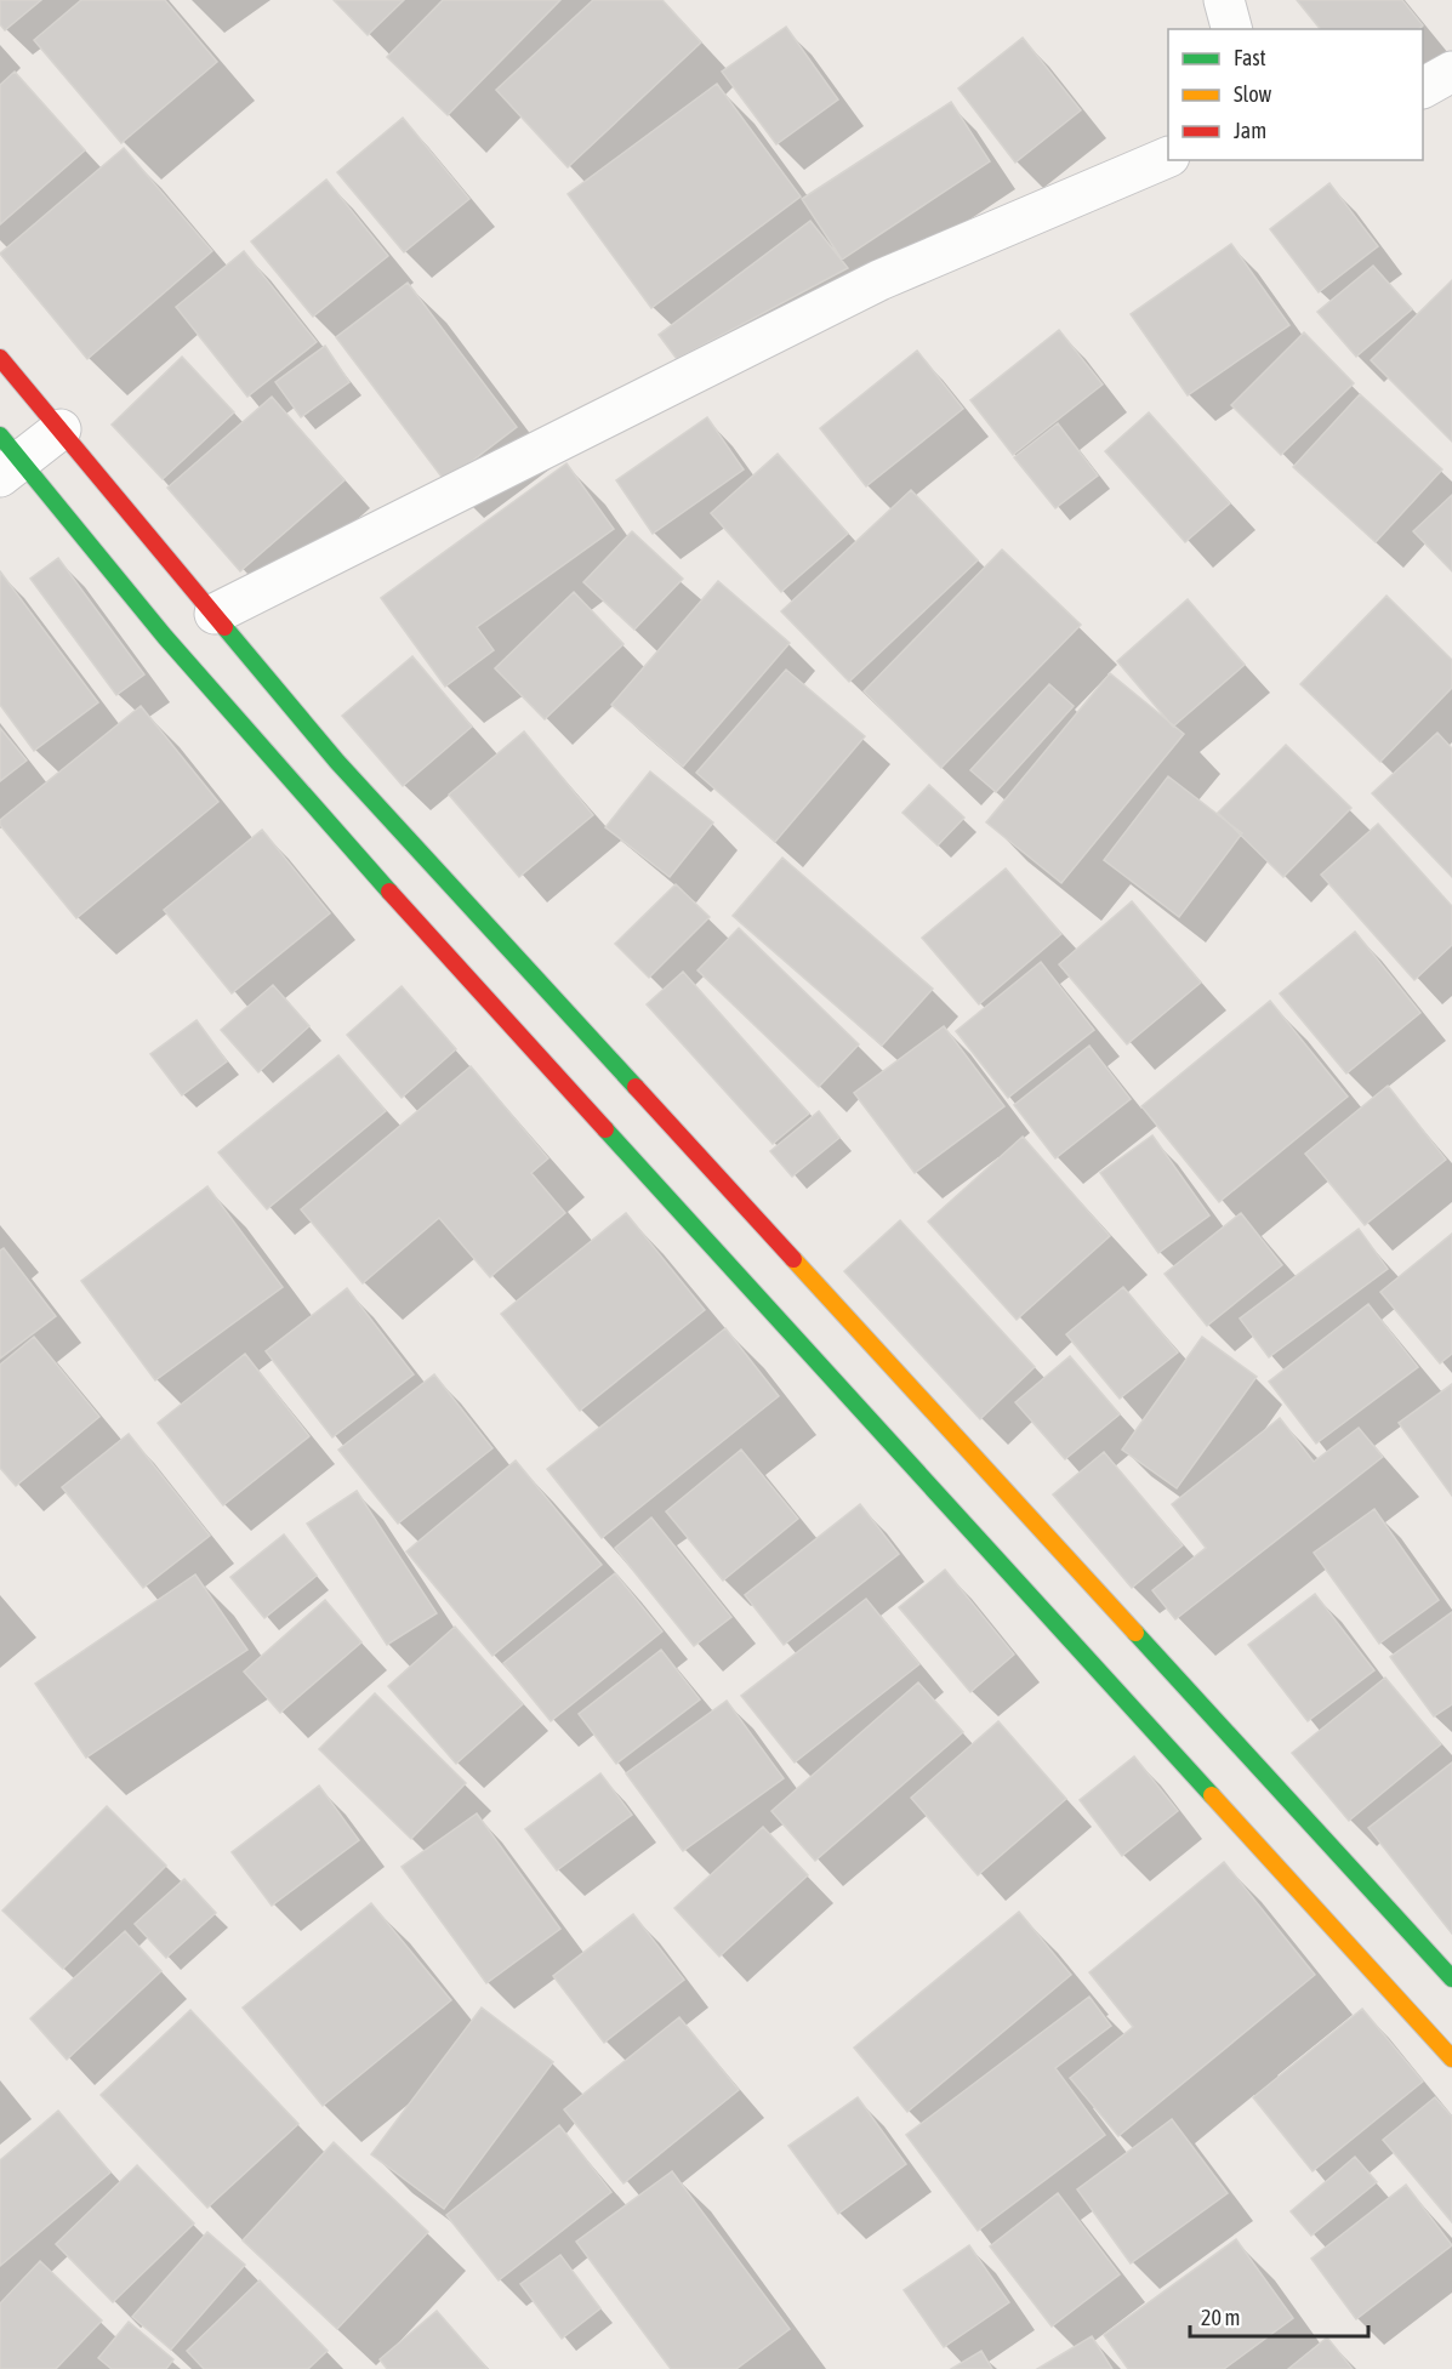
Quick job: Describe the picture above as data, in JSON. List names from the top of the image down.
{
  "legend": ["Fast", "Slow", "Jam"],
  "scale_bar": "20 m"
}
